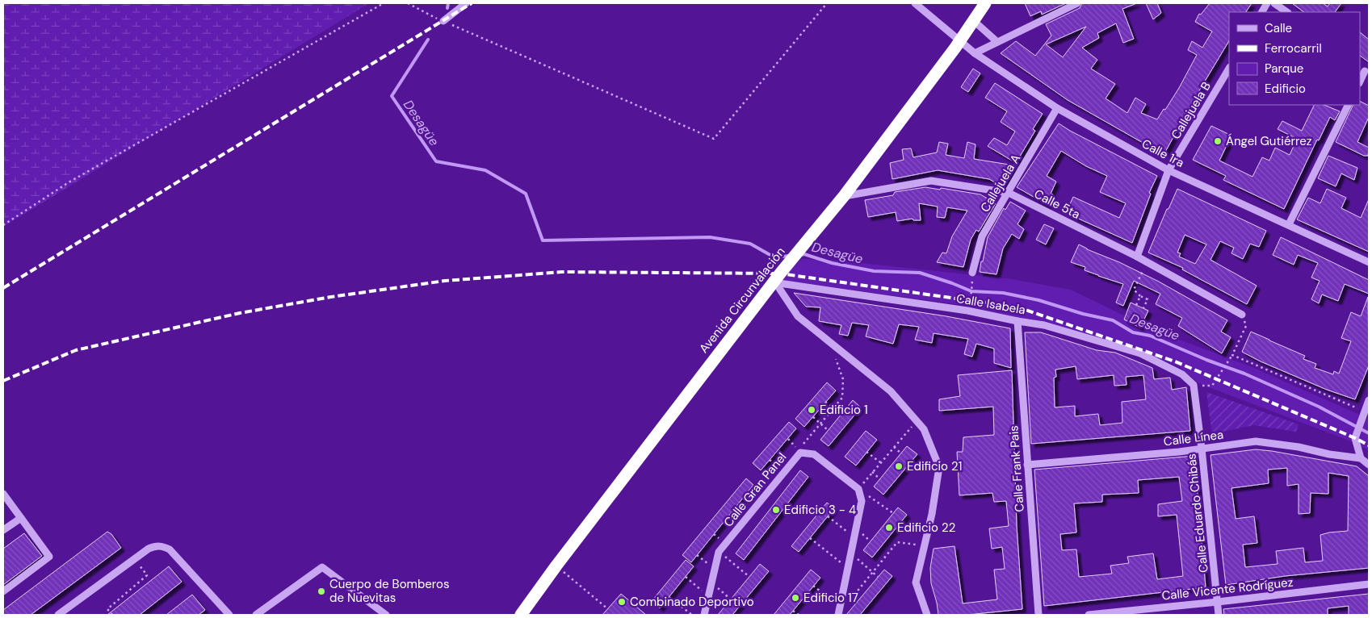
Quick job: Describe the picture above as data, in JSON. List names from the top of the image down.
{
  "streets": {
    "highway": ["Avenida Circunvalación"],
    "street": [
      "Callejuela B",
      "Calle 1ra",
      "Callejuela A",
      "Calle 5ta",
      "Calle Isabela",
      "Calle Línea",
      "Calle Frank Pais",
      "Calle Gran Panel",
      "Calle Eduardo Chibás",
      "Calle Vicente Rodríguez"
    ]
  },
  "crossings": [
    ["Callejuela B", "Calle 1ra"],
    ["Callejuela B", "Calle 5ta"],
    ["Calle 1ra", "Callejuela A"],
    ["Calle 1ra", "Avenida Circunvalación"],
    ["Callejuela A", "Calle 5ta"],
    ["Calle 5ta", "Avenida Circunvalación"],
    ["Avenida Circunvalación", "Calle Isabela"],
    ["Calle Isabela", "Calle Frank Pais"],
    ["Calle Isabela", "Calle Eduardo Chibás"],
    ["Calle Línea", "Calle Frank Pais"],
    ["Calle Línea", "Calle Eduardo Chibás"],
    ["Calle Eduardo Chibás", "Calle Vicente Rodríguez"]
  ],
  "water": ["Desagüe"],
  "places": [
    "Ángel Gutiérrez",
    "Edificio 1",
    "Edificio 21",
    "Edificio 3 - 4",
    "Edificio 22",
    "Cuerpo de Bomberos de Nuevitas",
    "Edificio 17",
    "Combinado Deportivo"
  ],
  "legend": [
    "Calle",
    "Ferrocarril",
    "Parque",
    "Edificio"
  ]
}
